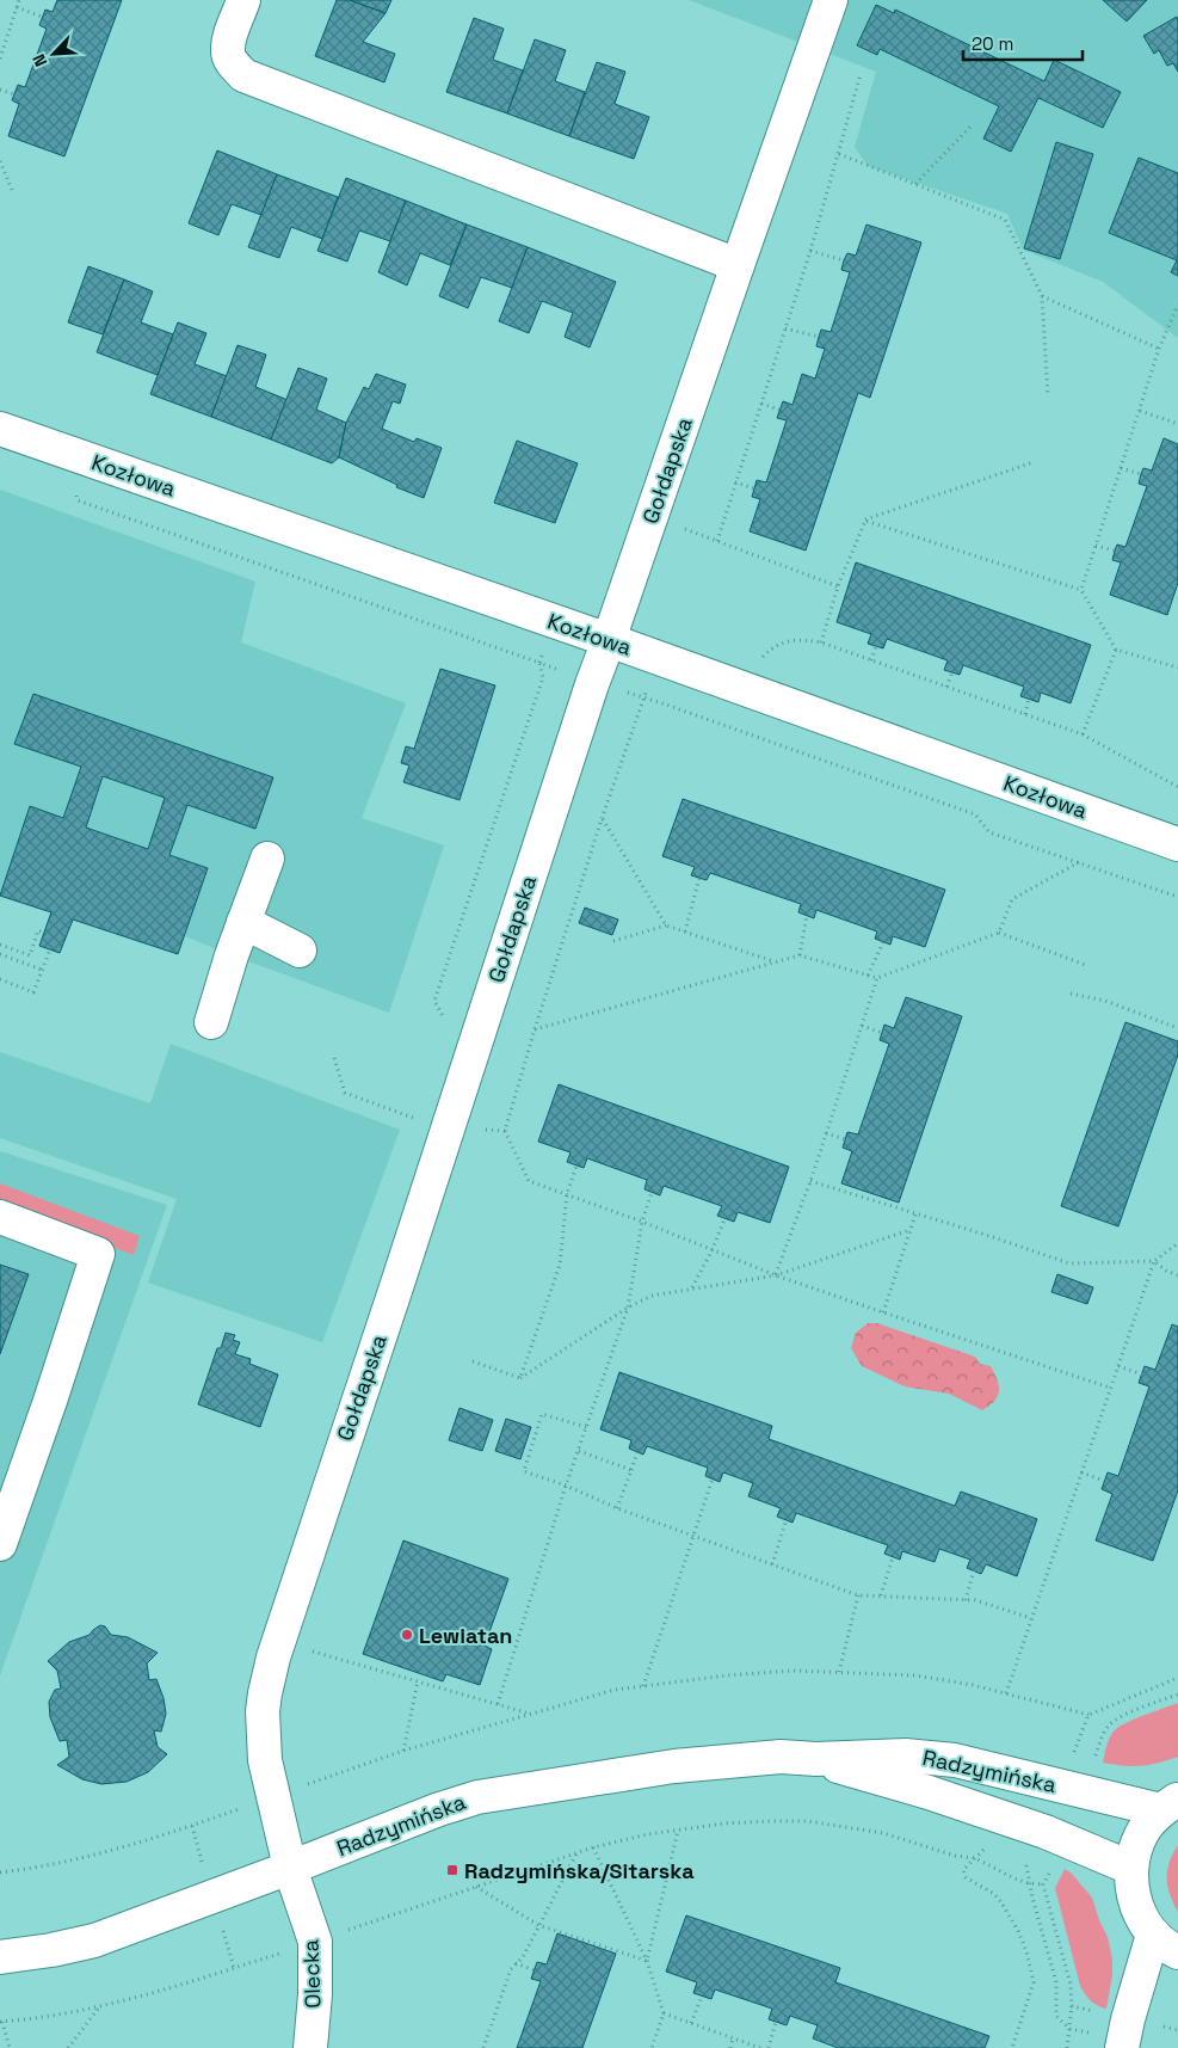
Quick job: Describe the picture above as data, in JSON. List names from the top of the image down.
{
  "streets": {
    "street": [
      "Gołdapska",
      "Kozłowa",
      "Radzymińska",
      "Olecka"
    ]
  },
  "crossings": [
    ["Gołdapska", "Kozłowa"],
    ["Gołdapska", "Radzymińska"],
    ["Gołdapska", "Olecka"],
    ["Radzymińska", "Olecka"]
  ],
  "places": {
    "other": ["Lewiatan"],
    "transit": ["Radzymińska/Sitarska"]
  },
  "scale_bar": "20 m",
  "north": "bottom left"
}
